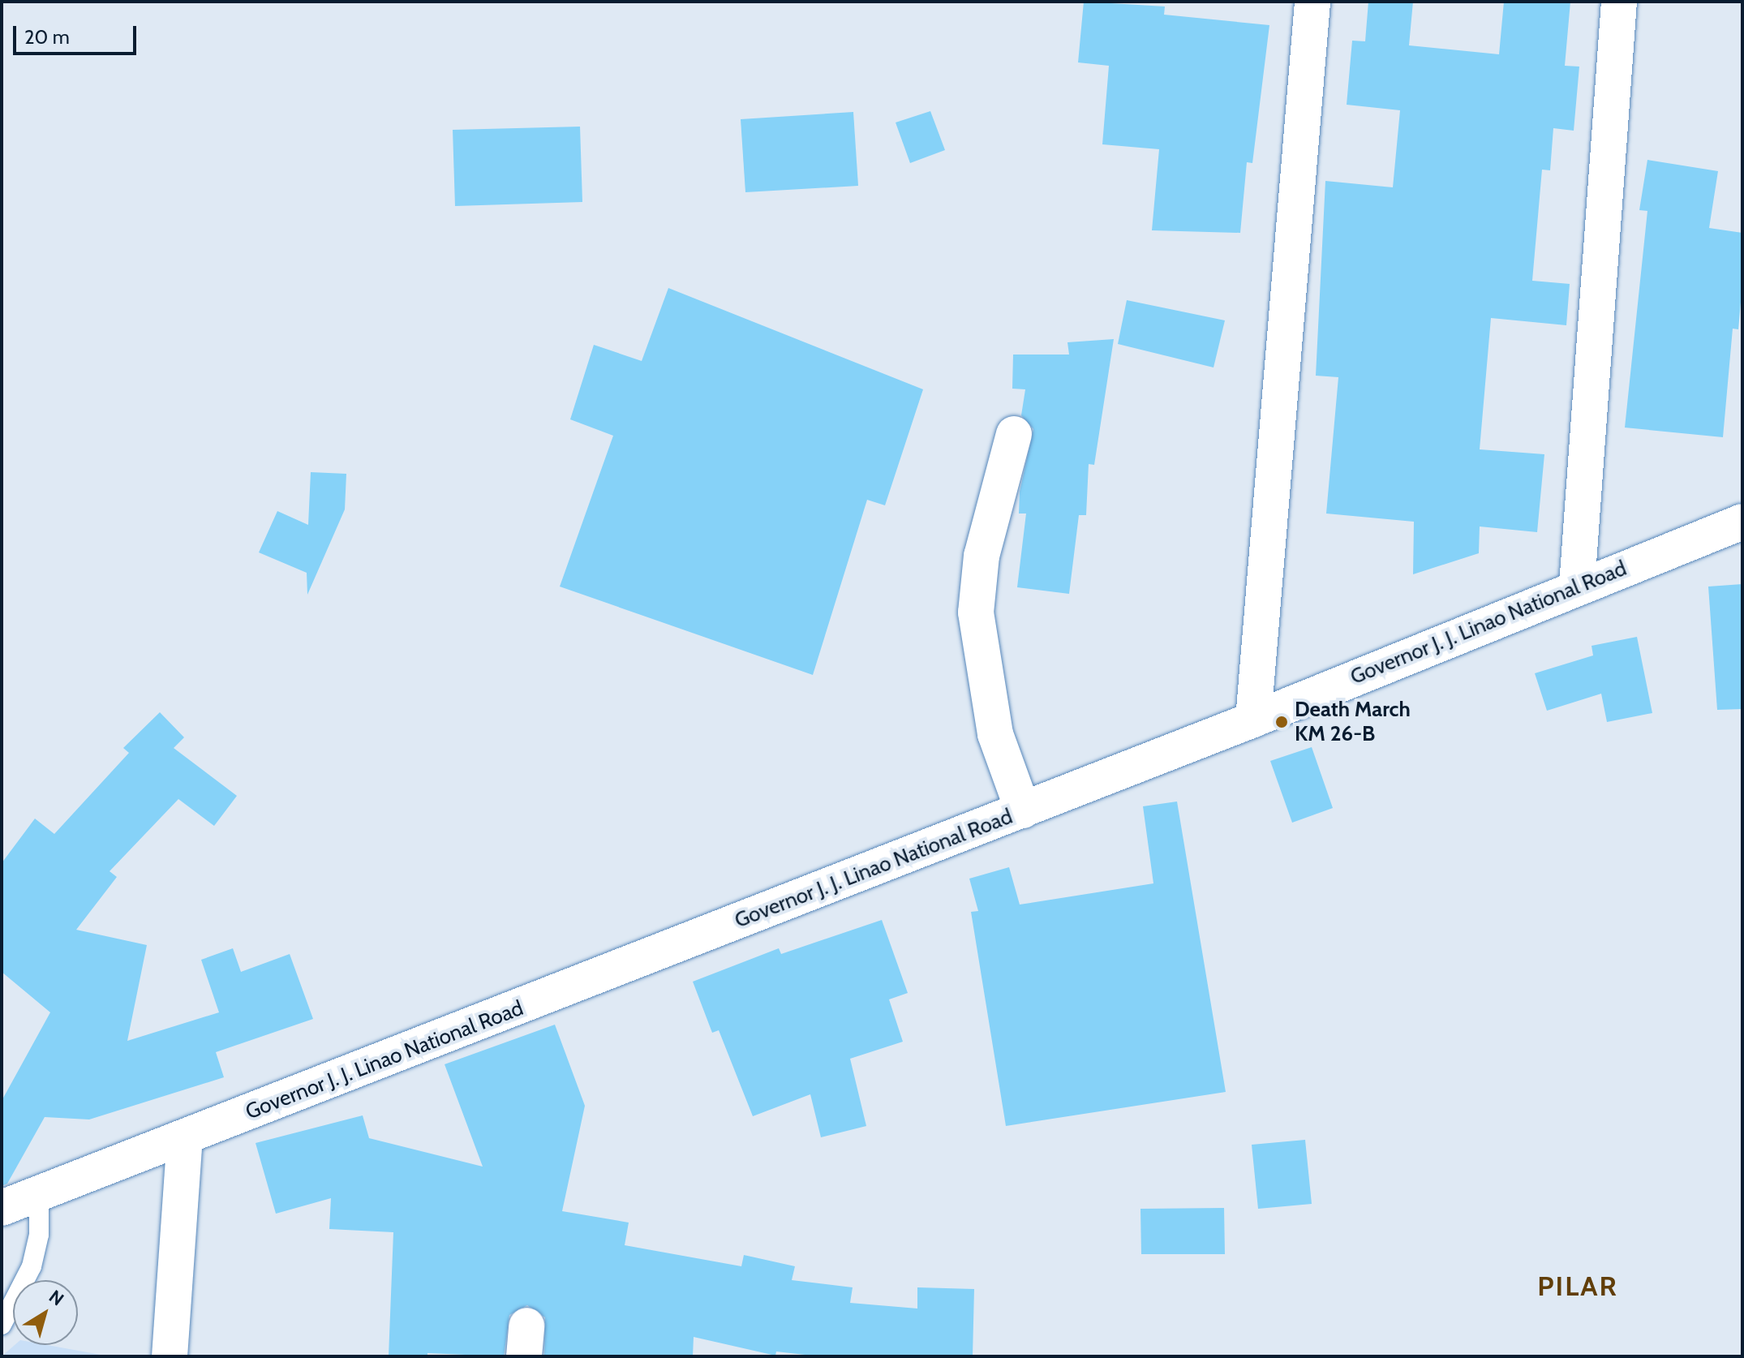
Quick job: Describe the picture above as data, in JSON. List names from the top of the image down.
{
  "streets": {
    "street": ["Governor J. J. Linao National Road"]
  },
  "districts": ["PILAR"],
  "places": ["Death March KM 26-B"],
  "scale_bar": "20 m",
  "north": "top right"
}
